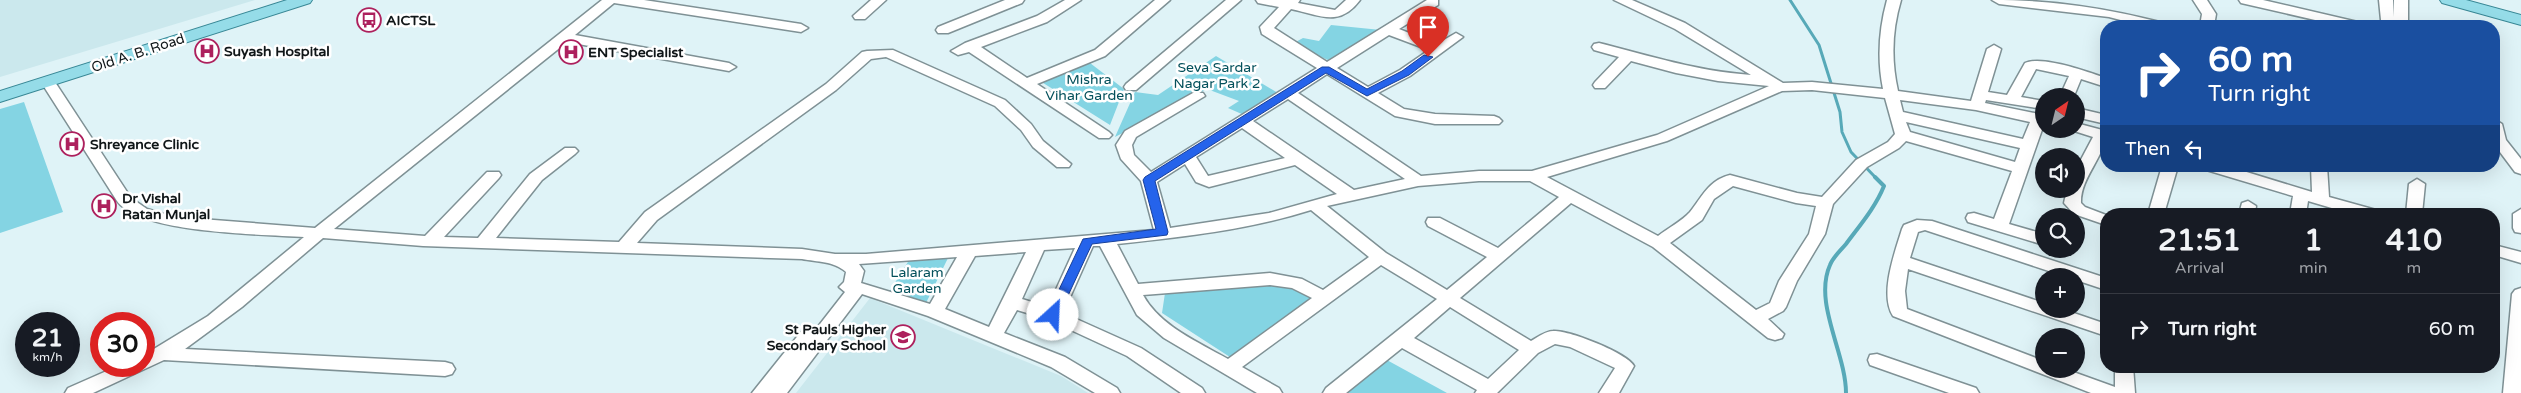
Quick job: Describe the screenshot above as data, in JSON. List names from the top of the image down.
{
  "streets": {
    "main road": ["Old A. B. Road"]
  },
  "parks": ["Seva Sardar Nagar Park 2", "Mishra Vihar Garden", "Lalaram Garden"],
  "places": {
    "bus stop": ["AICTSL"],
    "hospital": [
      "Suyash Hospital",
      "ENT Specialist",
      "Shreyance Clinic",
      "Dr Vishal Ratan Munjal"
    ],
    "school or university": ["St Pauls Higher Secondary School"]
  },
  "north": "top right",
  "page": {
    "turn": ["60 m", "Turn right"],
    "map_buttons": ["+", "−"],
    "then": "Then",
    "eta": [
      "21:51",
      "Arrival",
      "1",
      "min",
      "410",
      "m"
    ],
    "list": [
      {
        "name": "Turn right",
        "value": "60 m"
      }
    ],
    "speed": "21 km/h",
    "limit": "30"
  }
}
